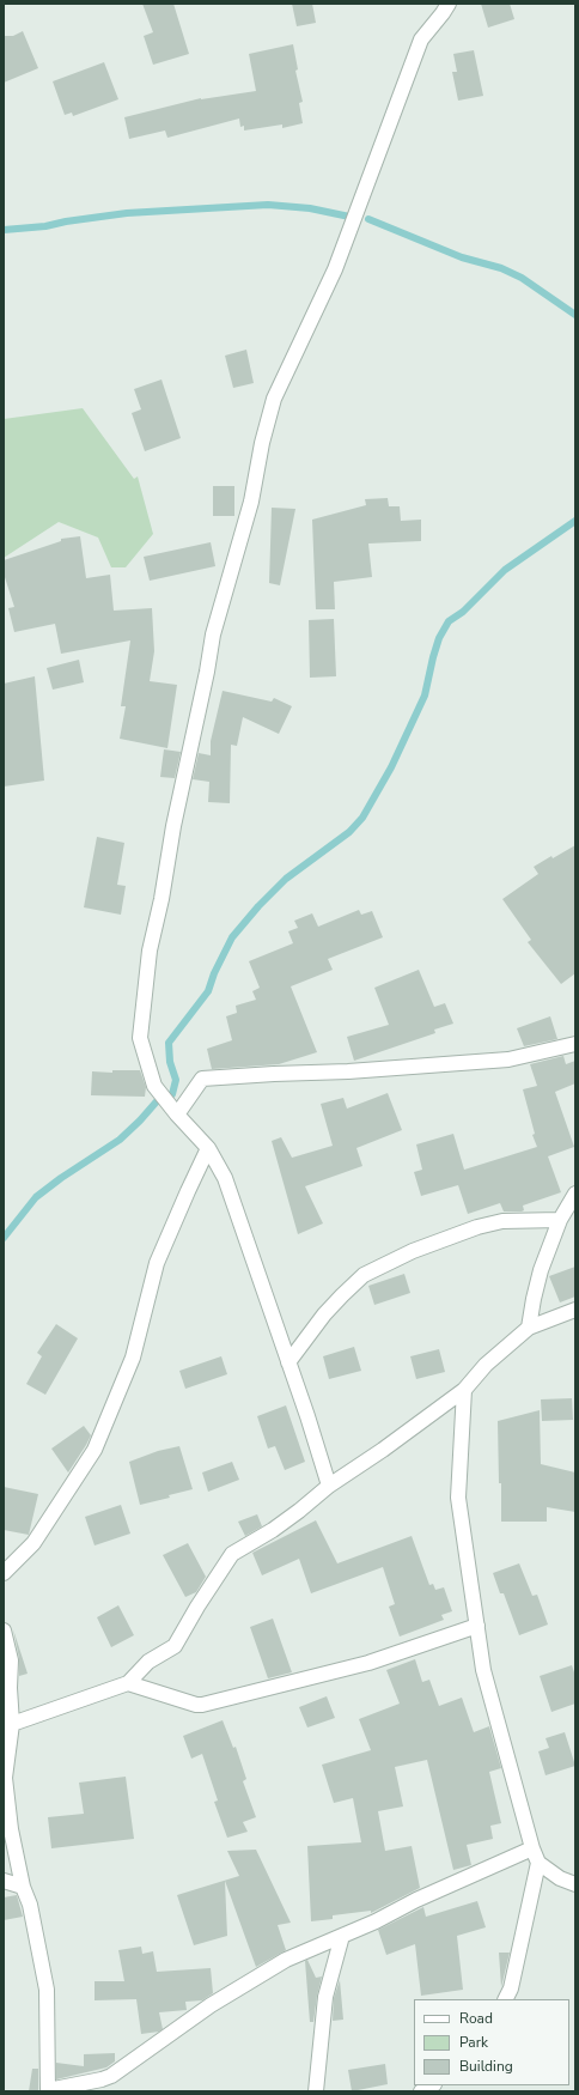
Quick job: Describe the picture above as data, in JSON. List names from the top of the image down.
{
  "legend": ["Road", "Park", "Building"]
}
